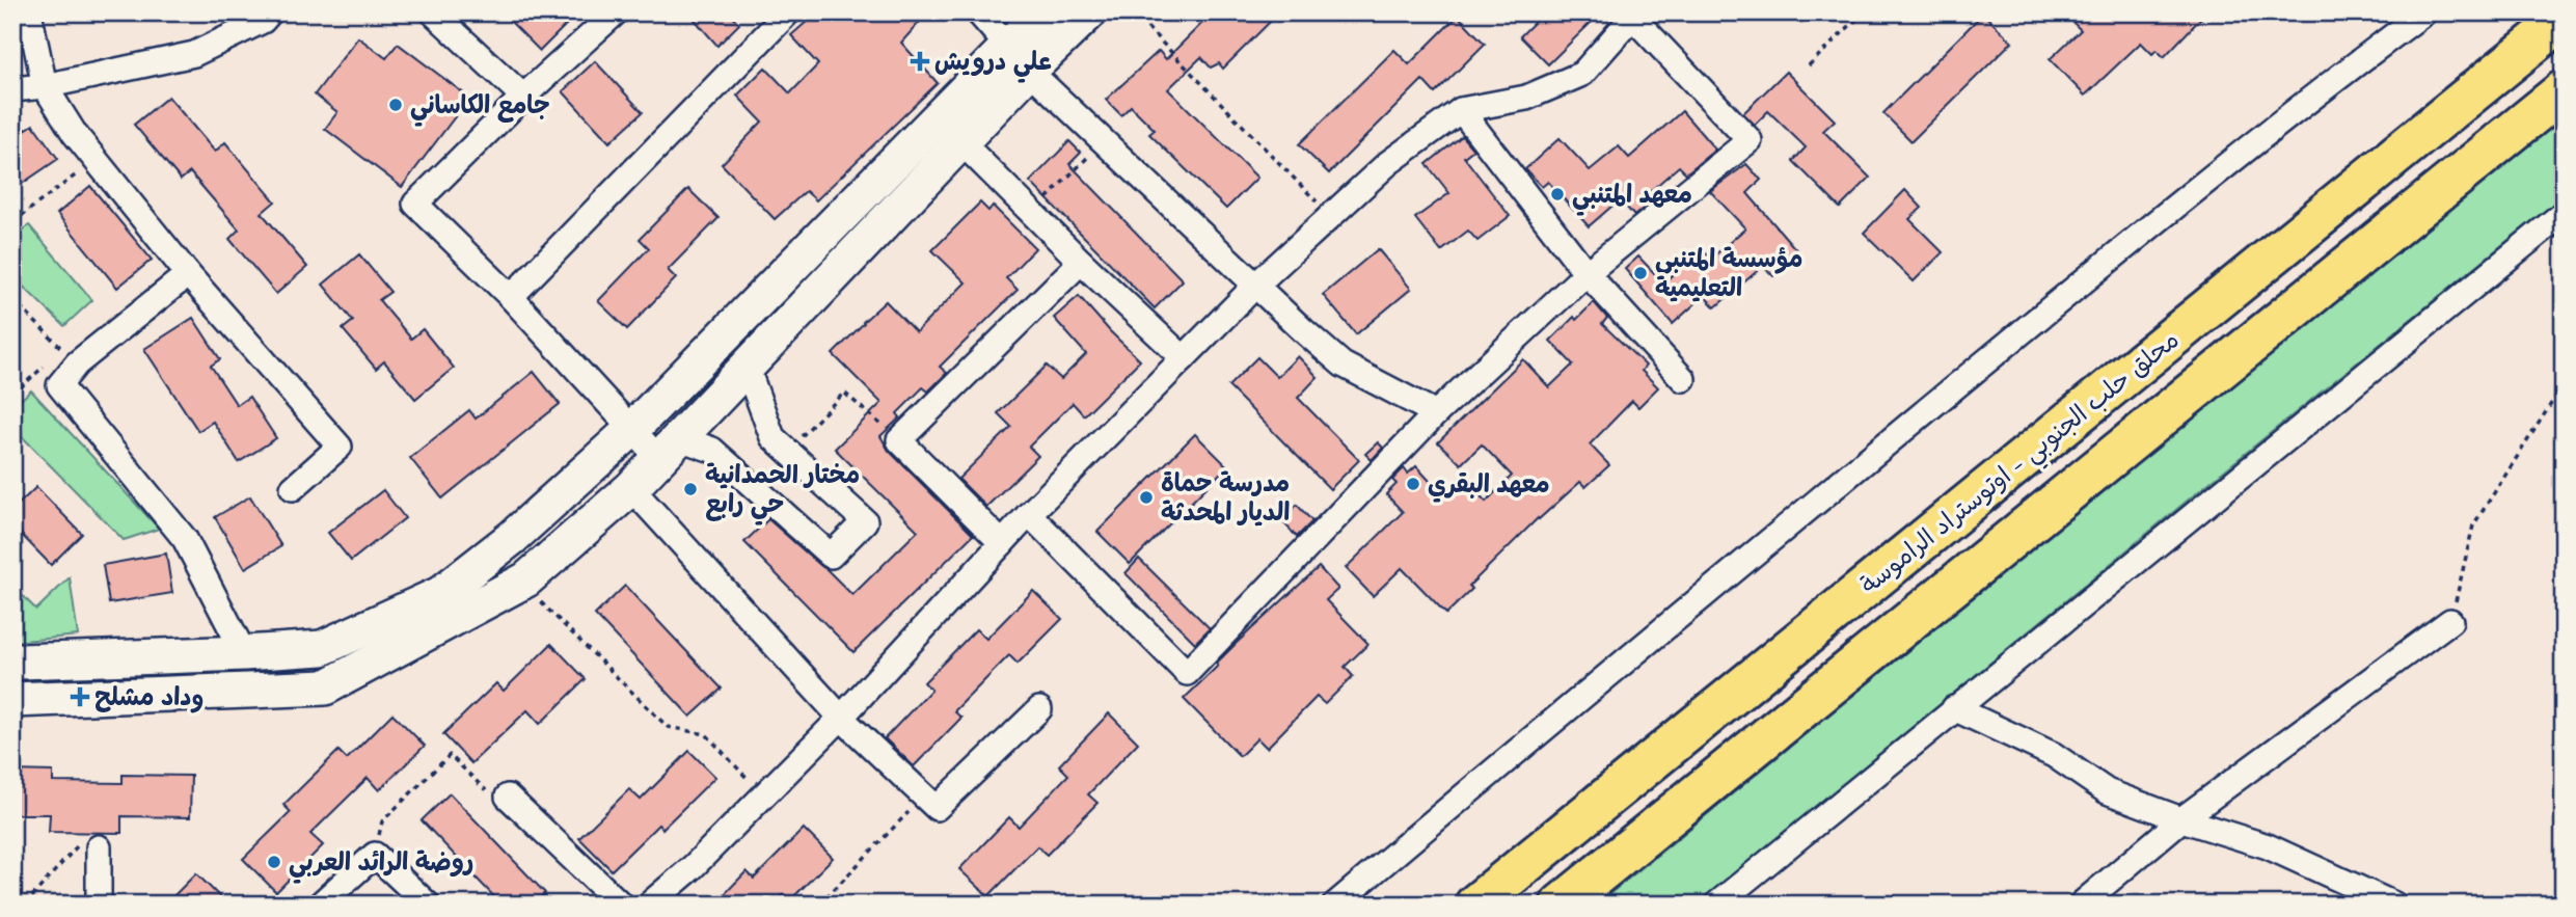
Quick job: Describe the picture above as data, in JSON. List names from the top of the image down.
{
  "streets": {
    "highway": ["محلق حلب الجنوبي - اوتوستراد الراموسة"]
  },
  "places": {
    "health": ["علي درويش", "وداد مشلح"],
    "other": [
      "جامع الكاساني",
      "معهد المتنبي",
      "مؤسسة المتنبي التعليمية",
      "معهد البقري",
      "مختار الحمدانية حي رابع",
      "مدرسة حماة الديار المحدثة",
      "روضة الرائد العربي"
    ]
  }
}
